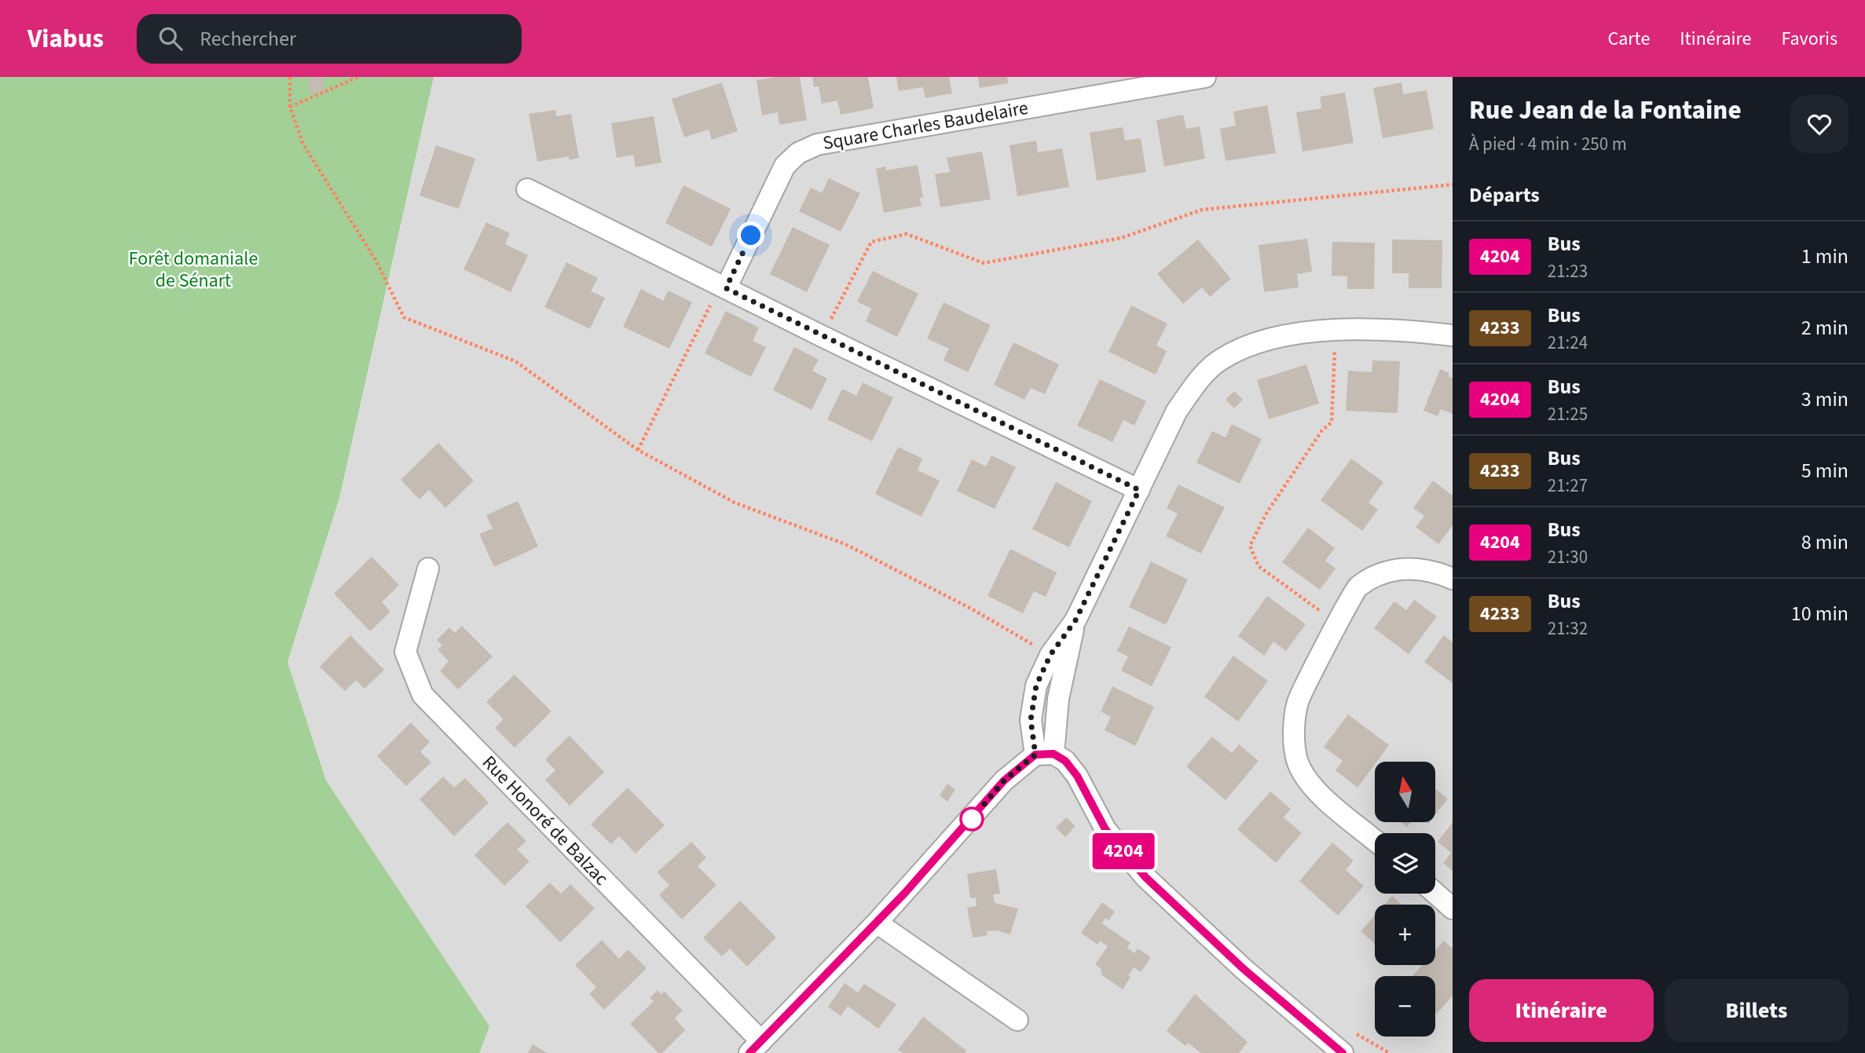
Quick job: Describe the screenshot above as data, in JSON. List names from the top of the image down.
{
  "streets": {
    "street": ["Square Charles Baudelaire", "Rue Honoré de Balzac"]
  },
  "parks": ["Forêt domaniale de Sénart"],
  "lines": ["bus line 4204"],
  "north": "top",
  "page": {
    "header": "Viabus",
    "search": "Rechercher",
    "nav": ["Carte", "Itinéraire", "Favoris"],
    "on_map": "4204",
    "heading": [
      ["Rue Jean de la Fontaine", "À pied · 4 min · 250 m"],
      "Départs"
    ],
    "list": [
      {
        "mark": "4204",
        "name": "Bus",
        "note": "21:23",
        "value": "1 min"
      },
      {
        "mark": "4233",
        "name": "Bus",
        "note": "21:24",
        "value": "2 min"
      },
      {
        "mark": "4204",
        "name": "Bus",
        "note": "21:25",
        "value": "3 min"
      },
      {
        "mark": "4233",
        "name": "Bus",
        "note": "21:27",
        "value": "5 min"
      },
      {
        "mark": "4204",
        "name": "Bus",
        "note": "21:30",
        "value": "8 min"
      },
      {
        "mark": "4233",
        "name": "Bus",
        "note": "21:32",
        "value": "10 min"
      }
    ],
    "map_buttons": ["+", "−"],
    "buttons": ["Itinéraire", "Billets"]
  }
}
